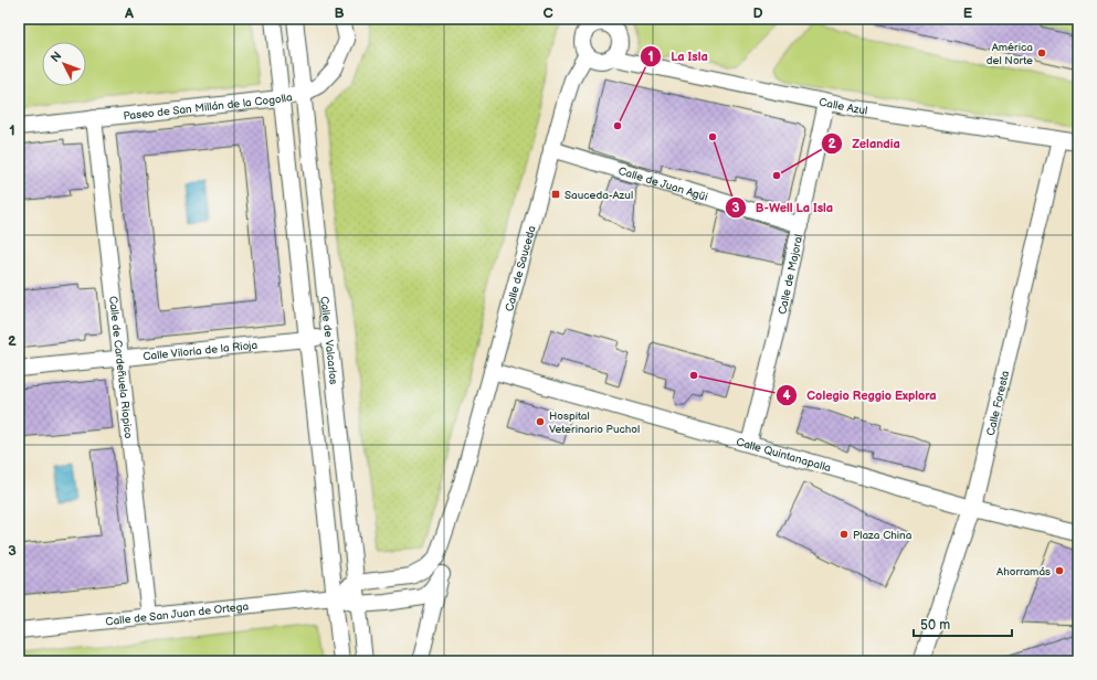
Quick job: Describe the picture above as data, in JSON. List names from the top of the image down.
{
  "streets": {
    "street": [
      "Paseo de San Millán de la Cogolla",
      "Calle Azul",
      "Calle de Juan Agüi",
      "Calle de Sauceda",
      "Calle de Majoral",
      "Calle de Valcarlos",
      "Calle Viloria de la Rioja",
      "Calle de Cardeñuela Riopico",
      "Calle Foresta",
      "Calle Quintanapalla",
      "Calle de San Juan de Ortega"
    ]
  },
  "crossings": [
    ["Paseo de San Millán de la Cogolla", "Calle de Valcarlos"],
    ["Paseo de San Millán de la Cogolla", "Calle de Cardeñuela Riopico"],
    ["Calle Azul", "Calle de Sauceda"],
    ["Calle Azul", "Calle de Majoral"],
    ["Calle Azul", "Calle Foresta"],
    ["Calle de Juan Agüi", "Calle de Sauceda"],
    ["Calle de Juan Agüi", "Calle de Majoral"],
    ["Calle de Sauceda", "Calle de Valcarlos"],
    ["Calle de Sauceda", "Calle Quintanapalla"],
    ["Calle de Sauceda", "Calle de San Juan de Ortega"],
    ["Calle de Majoral", "Calle Quintanapalla"],
    ["Calle de Valcarlos", "Calle Viloria de la Rioja"],
    ["Calle de Valcarlos", "Calle de San Juan de Ortega"],
    ["Calle Viloria de la Rioja", "Calle de Cardeñuela Riopico"],
    ["Calle de Cardeñuela Riopico", "Calle de San Juan de Ortega"],
    ["Calle Foresta", "Calle Quintanapalla"]
  ],
  "places": {
    "other": [
      "América del Norte",
      "La Isla",
      "B-Well La Isla",
      "Zelandia",
      "Colegio Reggio Explora",
      "Hospital Veterinario Puchol",
      "Plaza China",
      "Ahorramás"
    ],
    "transit": ["Sauceda-Azul"]
  },
  "scale_bar": "50 m",
  "north": "top left",
  "grid": {
    "columns": [
      "A",
      "B",
      "C",
      "D",
      "E"
    ],
    "rows": ["1", "2", "3"]
  }
}
